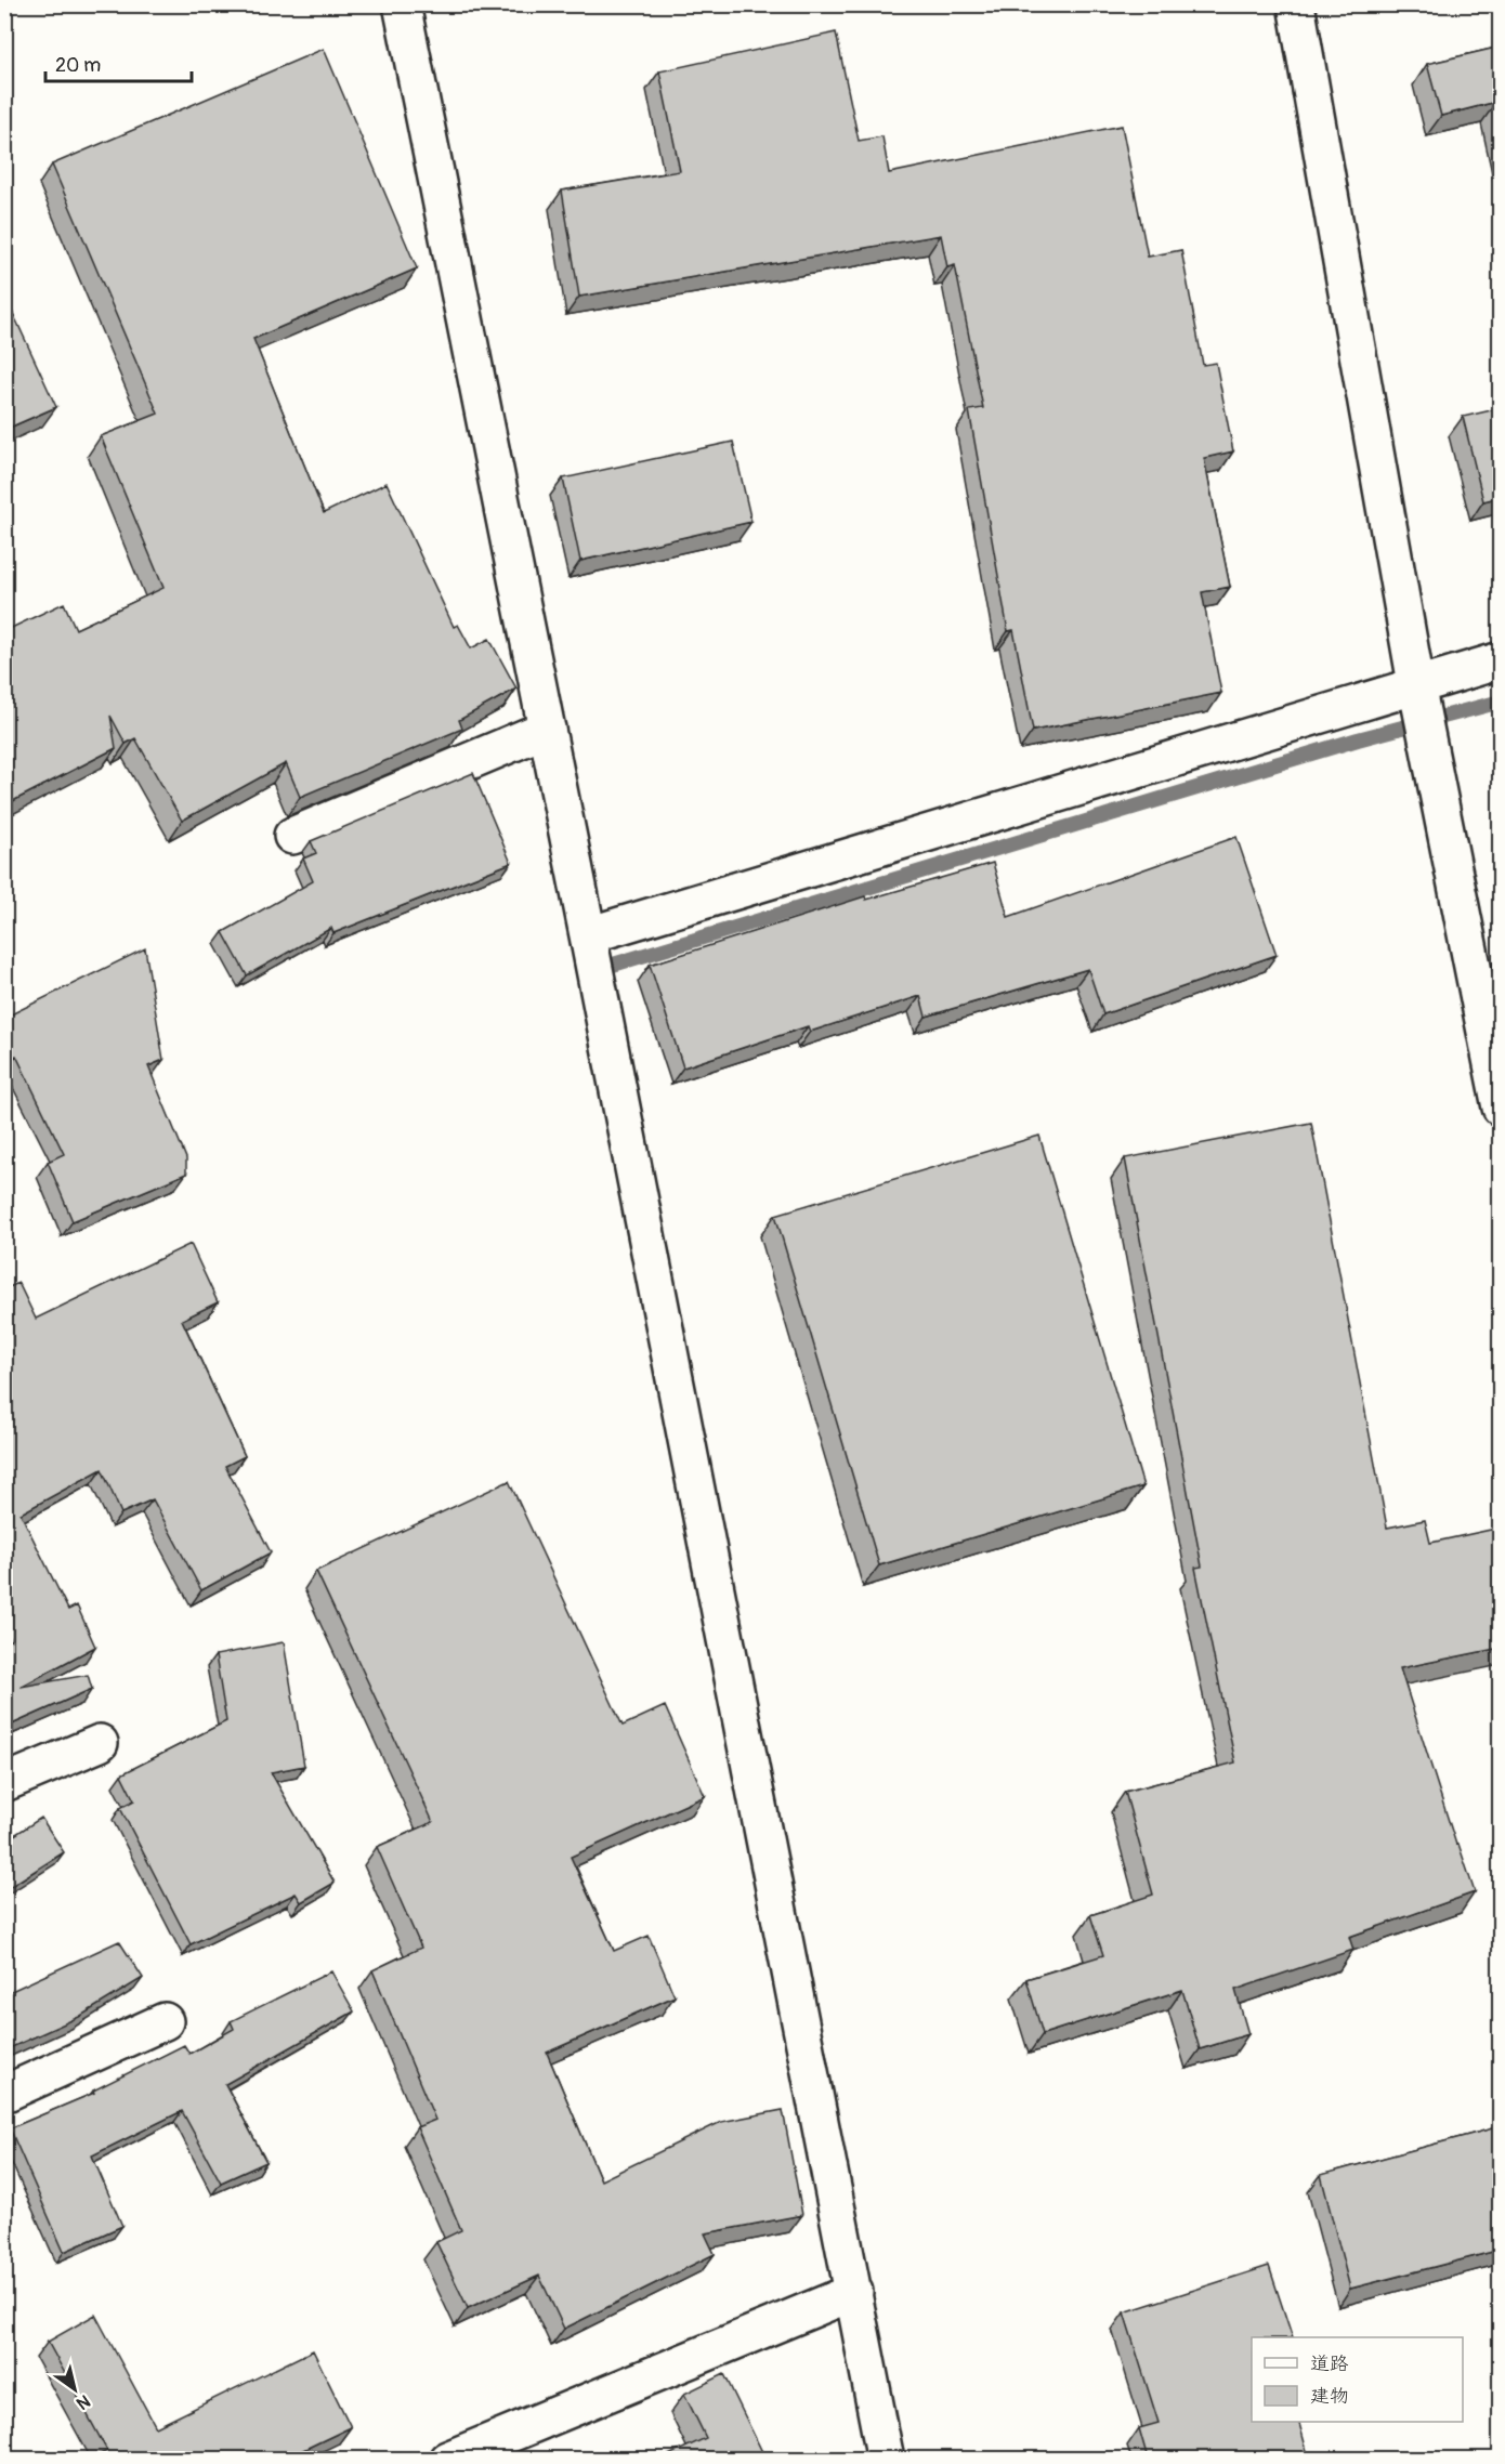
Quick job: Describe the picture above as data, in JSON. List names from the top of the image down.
{
  "legend": ["道路", "建物"],
  "scale_bar": "20 m",
  "north": "bottom right"
}
